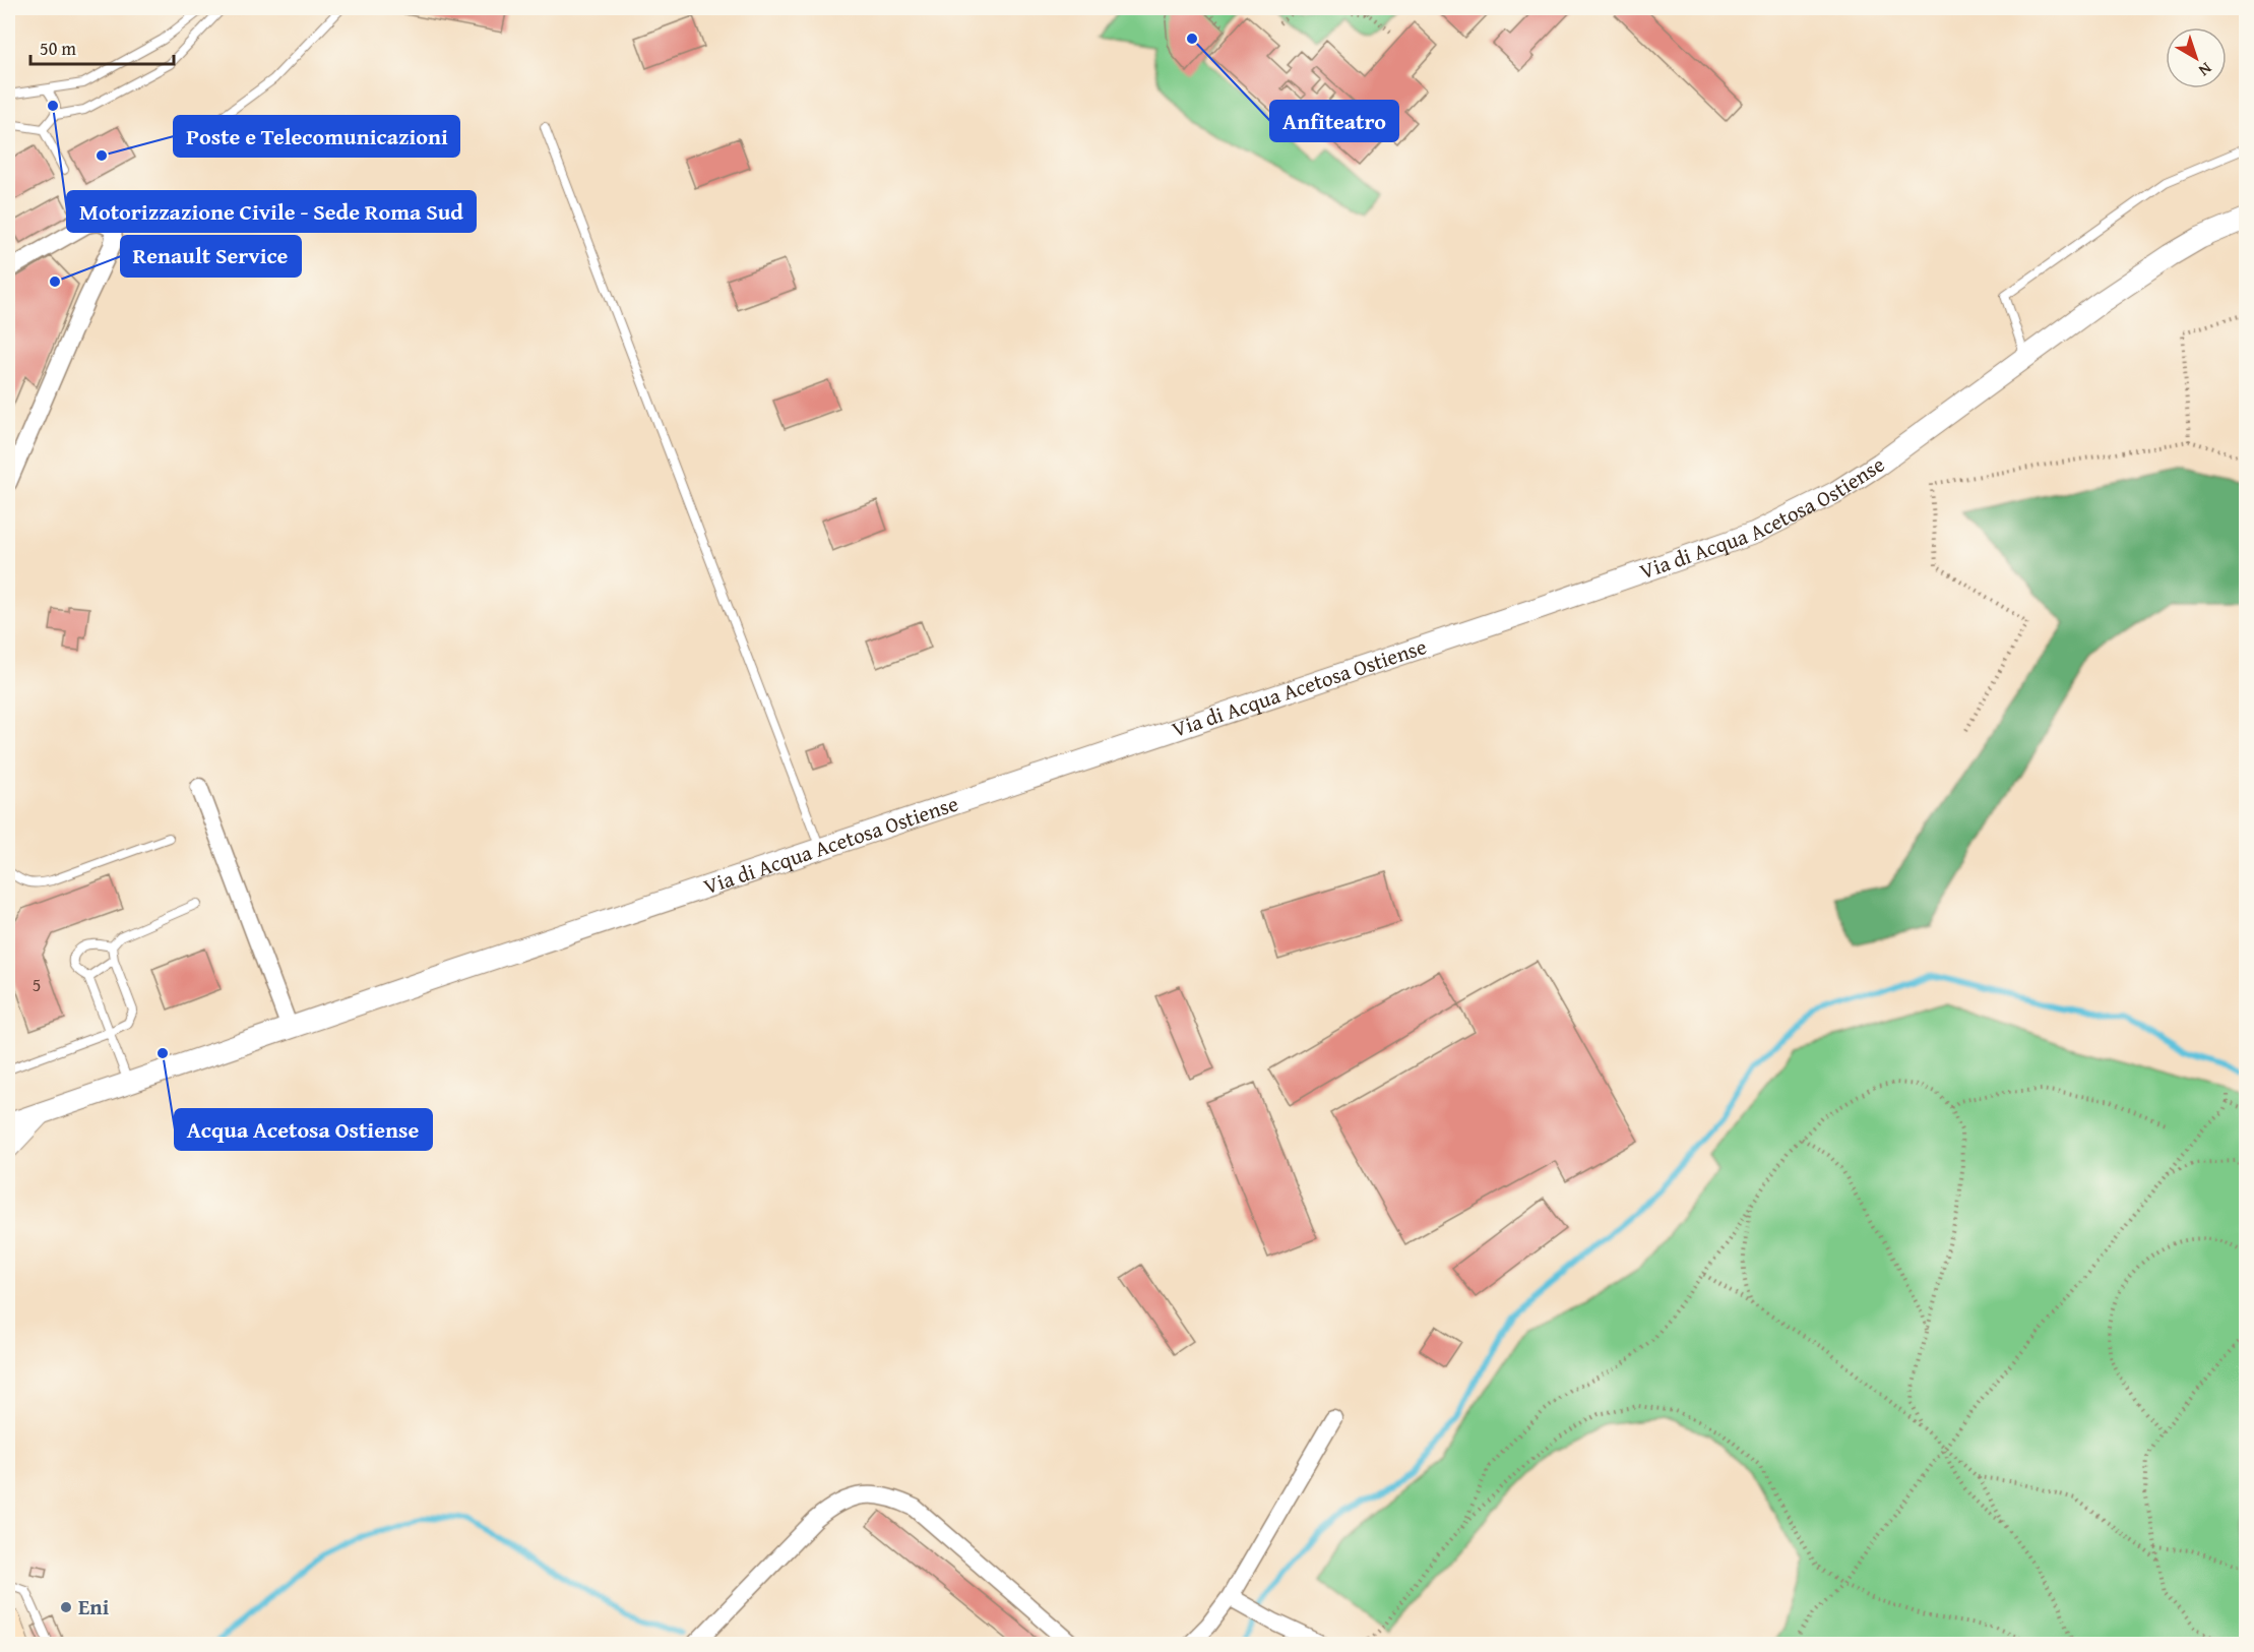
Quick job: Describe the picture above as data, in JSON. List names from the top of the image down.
{
  "streets": {
    "street": ["Via di Acqua Acetosa Ostiense"]
  },
  "places": [
    "Anfiteatro",
    "Motorizzazione Civile - Sede Roma Sud",
    "Poste e Telecomunicazioni",
    "Renault Service",
    "Acqua Acetosa Ostiense",
    "Eni"
  ],
  "house_numbers": ["5"],
  "scale_bar": "50 m",
  "north": "bottom right"
}
